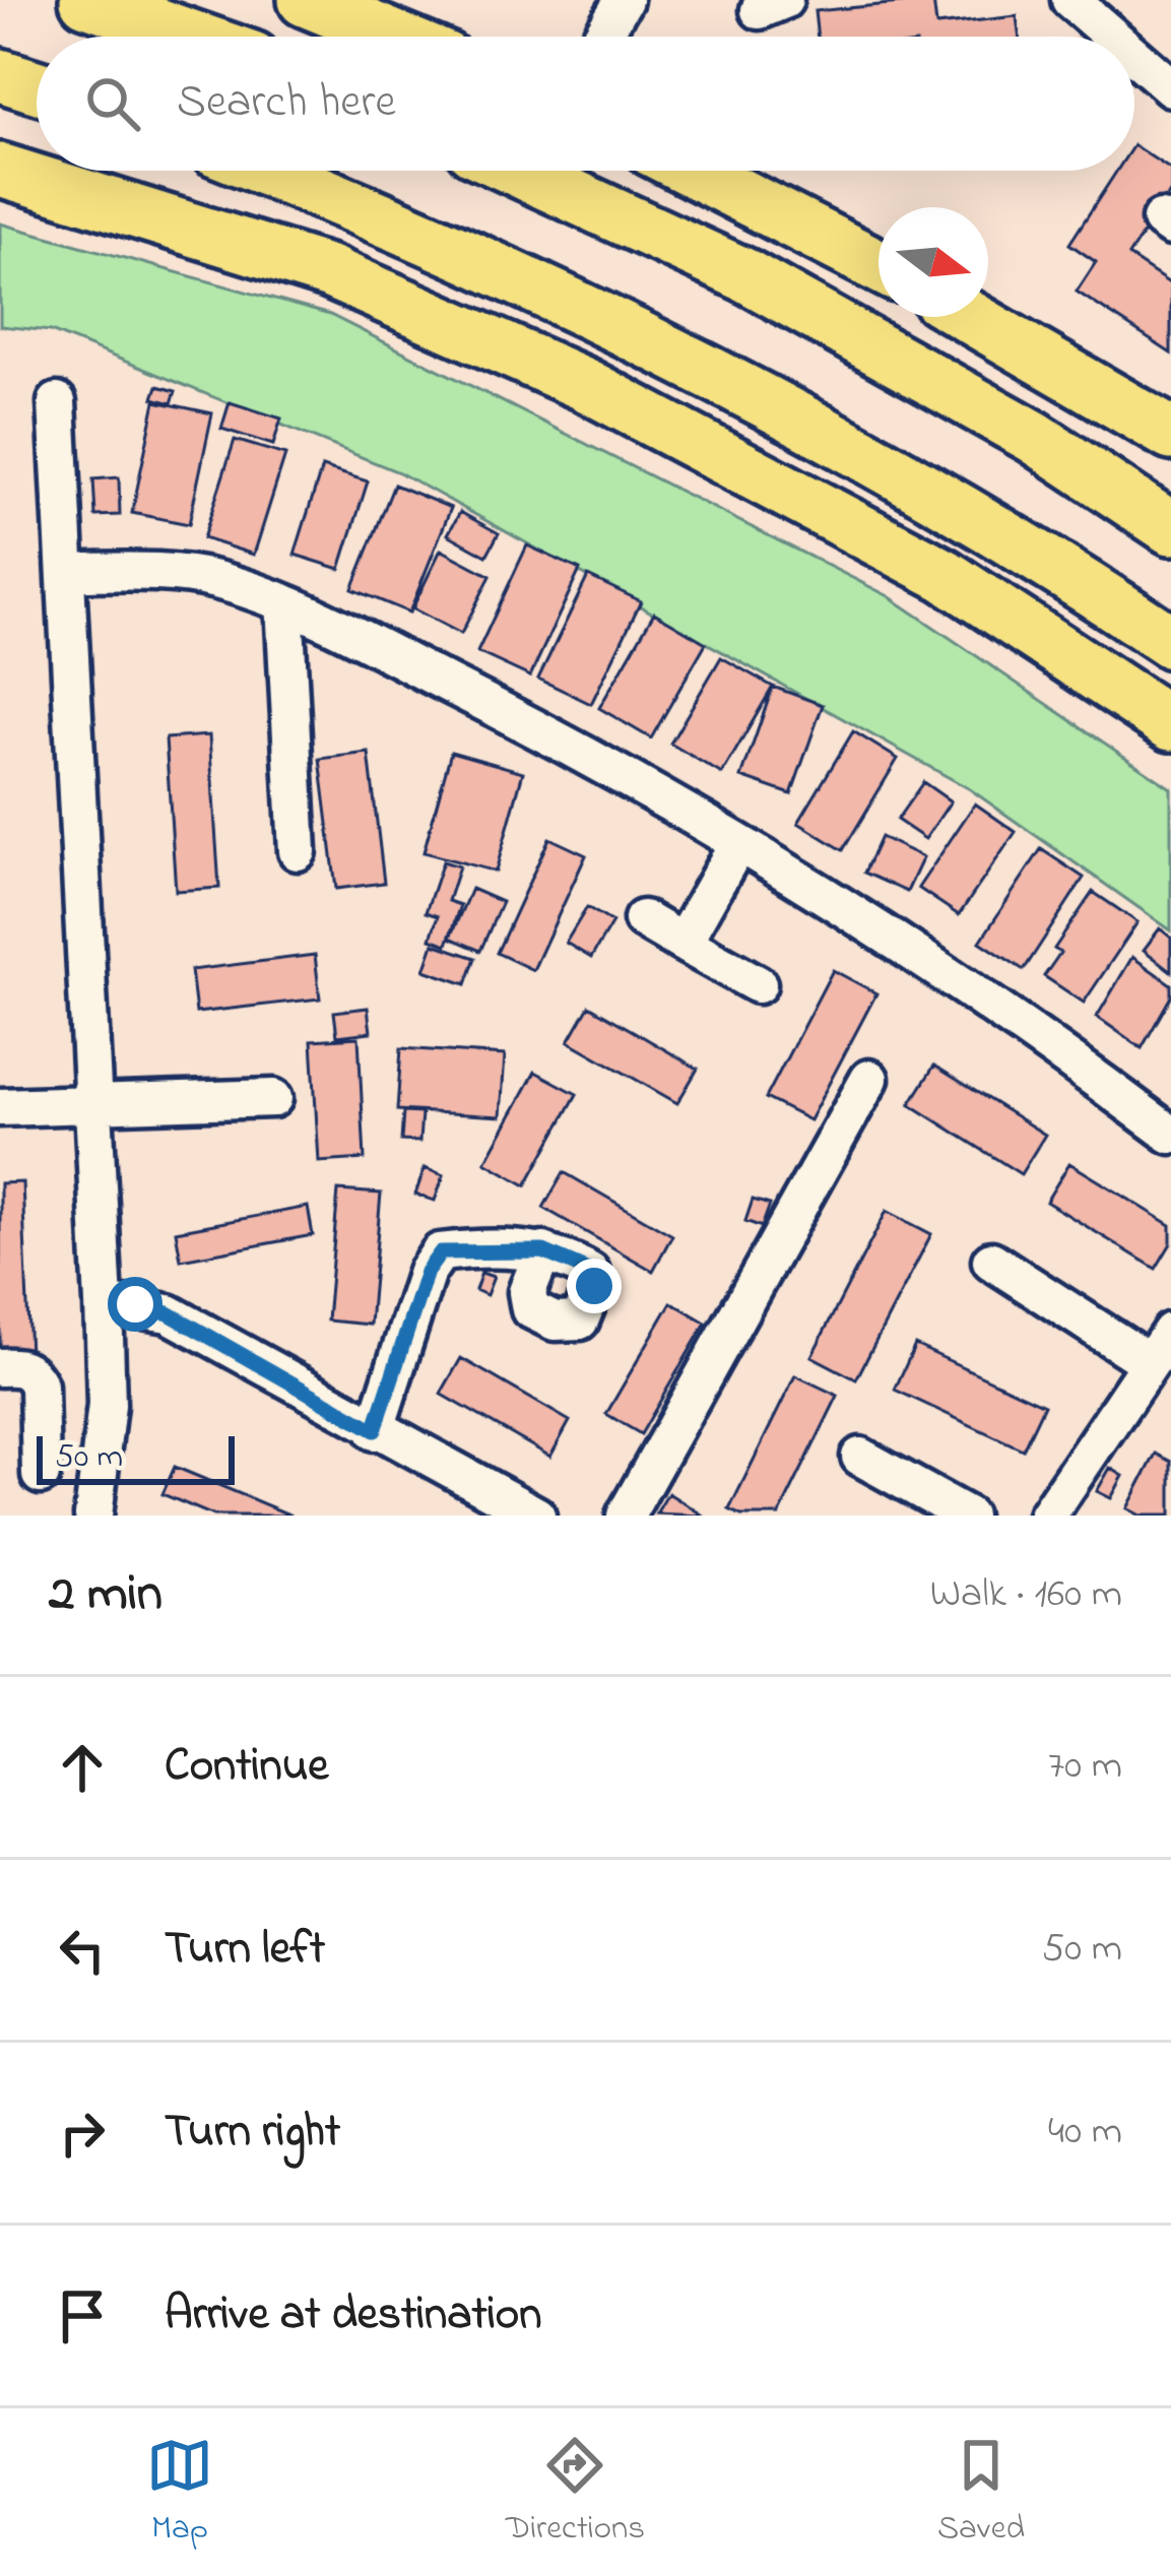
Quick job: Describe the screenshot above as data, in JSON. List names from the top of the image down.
{
  "scale_bar": "50 m",
  "north": "right",
  "page": {
    "search": "Search here",
    "scale": "50 m",
    "heading": ["2 min", "Walk · 160 m"],
    "list": [
      ["Continue", "70 m"],
      ["Turn left", "50 m"],
      ["Turn right", "40 m"],
      "Arrive at destination"
    ],
    "nav": ["Map", "Directions", "Saved"]
  }
}
